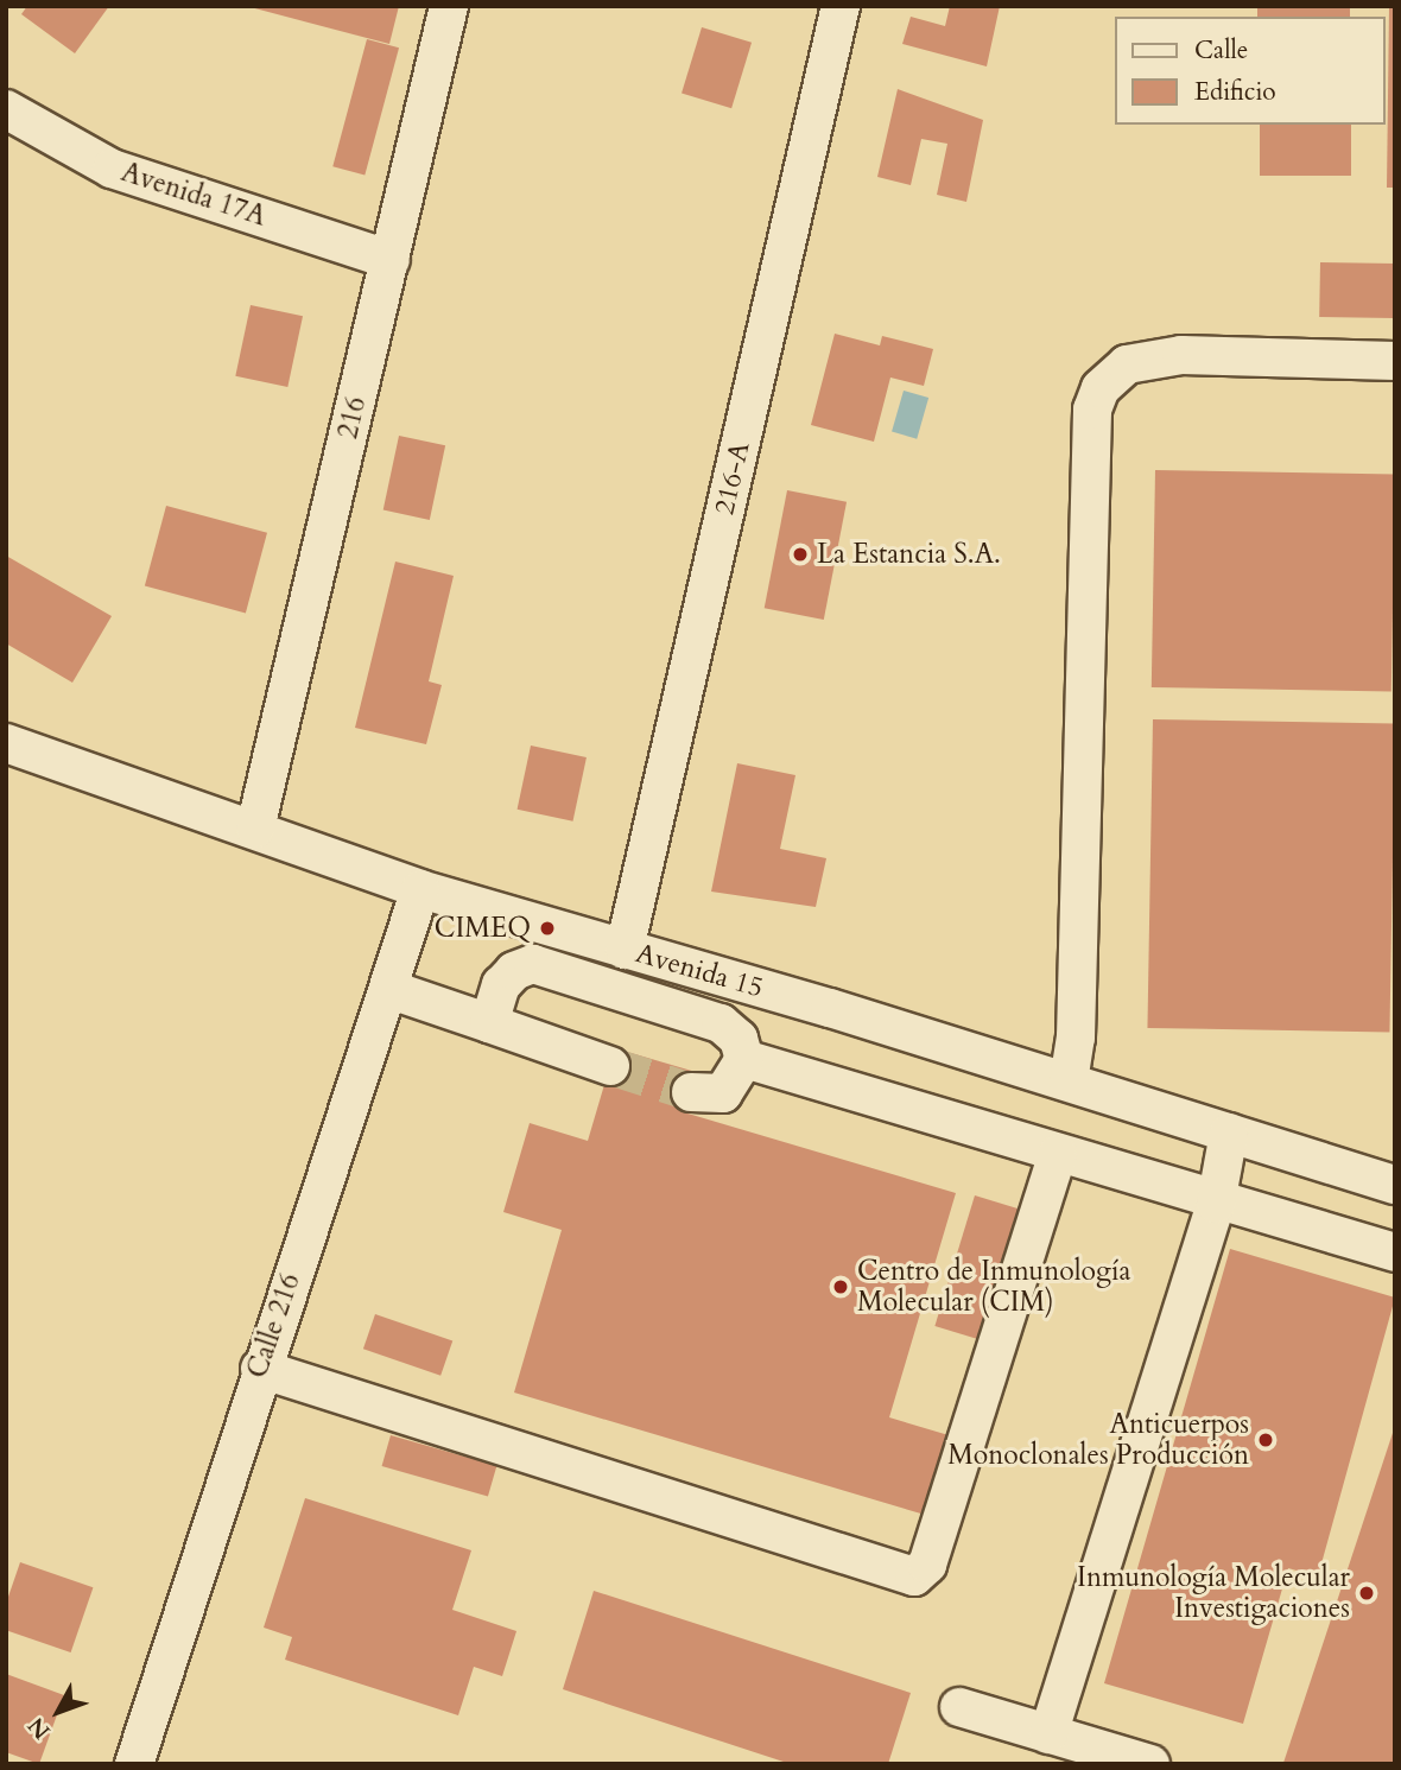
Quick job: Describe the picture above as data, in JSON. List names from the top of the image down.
{
  "streets": {
    "street": [
      "Avenida 17A",
      "216",
      "216-A",
      "Avenida 15",
      "Calle 216"
    ]
  },
  "crossings": [
    ["Avenida 17A", "216"],
    ["216", "Avenida 15"],
    ["216-A", "Avenida 15"],
    ["Avenida 15", "Calle 216"]
  ],
  "places": [
    "La Estancia S.A.",
    "CIMEQ",
    "Centro de Inmunología Molecular (CIM)",
    "Anticuerpos Monoclonales Producción",
    "Inmunología Molecular Investigaciones"
  ],
  "legend": ["Calle", "Edificio"],
  "north": "bottom left"
}
